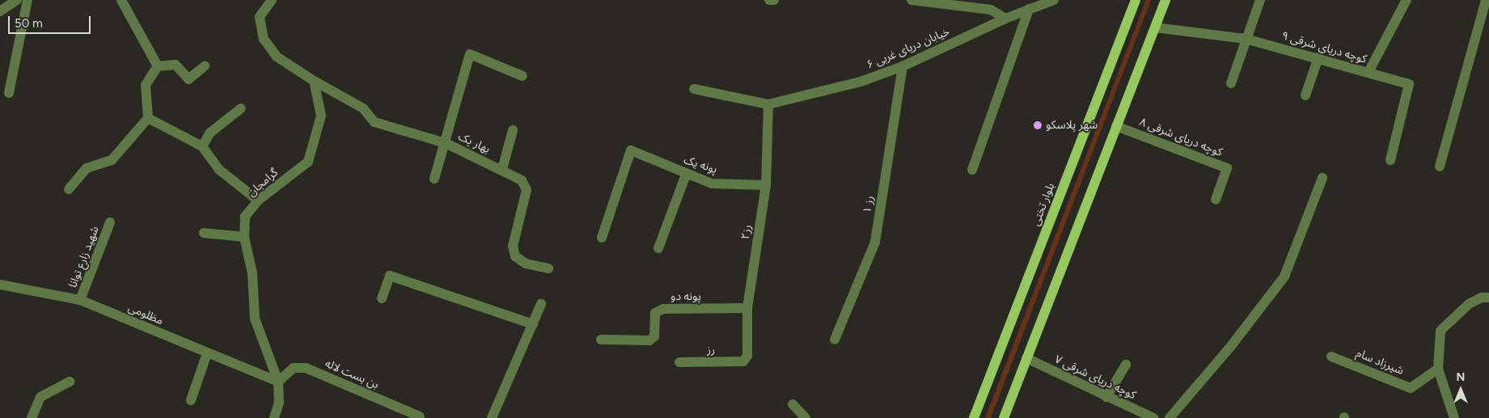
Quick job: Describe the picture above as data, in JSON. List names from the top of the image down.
{
  "streets": {
    "main road": ["بلوار تختی"],
    "street": [
      "کوچه دریای شرقی ۹",
      "خیابان دریای غربی ۶",
      "کوچه دریای شرقی ۸",
      "بهار یک",
      "پونه یک",
      "گرامجان",
      "رز ۱",
      "رز۲",
      "شهید زارع توانا",
      "پونه دو",
      "مظلومی",
      "رز",
      "شیرزاد سام",
      "بن بست لاله",
      "کوچه دریای شرقی ۷"
    ]
  },
  "crossings": [
    ["خیابان دریای غربی ۶", "رز ۱"],
    ["خیابان دریای غربی ۶", "رز۲"],
    ["بهار یک", "گرامجان"],
    ["پونه یک", "رز۲"],
    ["گرامجان", "مظلومی"],
    ["گرامجان", "بن بست لاله"],
    ["رز۲", "پونه دو"],
    ["رز۲", "رز"],
    ["شهید زارع توانا", "مظلومی"],
    ["مظلومی", "بن بست لاله"]
  ],
  "places": ["شهر پلاسکو"],
  "scale_bar": "50 m",
  "north": "top"
}
